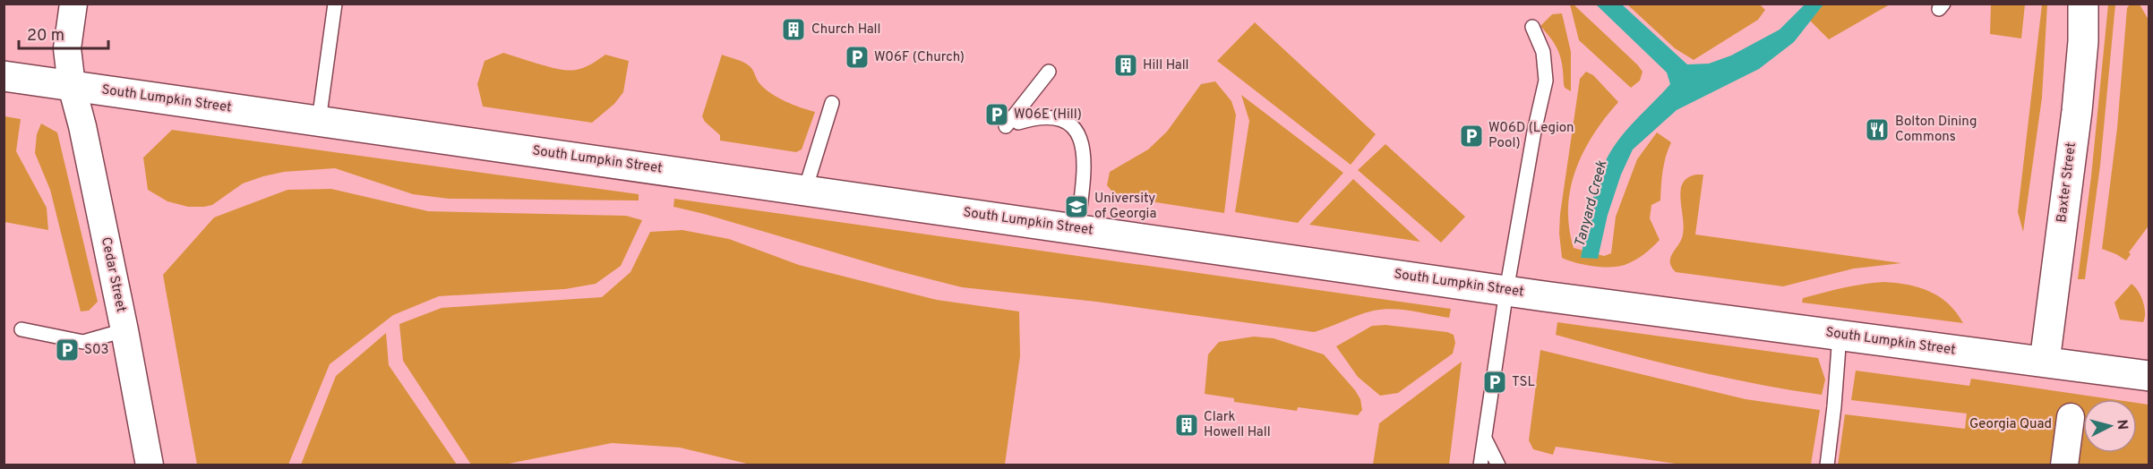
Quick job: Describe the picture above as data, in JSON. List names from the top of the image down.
{
  "streets": {
    "main road": ["South Lumpkin Street", "Baxter Street"],
    "street": ["Cedar Street"]
  },
  "crossings": [
    ["South Lumpkin Street", "Baxter Street"],
    ["South Lumpkin Street", "Cedar Street"]
  ],
  "water": ["Tanyard Creek"],
  "parks": ["Georgia Quad"],
  "places": {
    "building": ["Church Hall", "Hill Hall", "Clark Howell Hall"],
    "parking": [
      "W06F (Church)",
      "W06E (Hill)",
      "W06D (Legion Pool)",
      "S03",
      "TSL"
    ],
    "restaurant": ["Bolton Dining Commons"],
    "school or university": ["University of Georgia"]
  },
  "scale_bar": "20 m",
  "north": "right"
}
